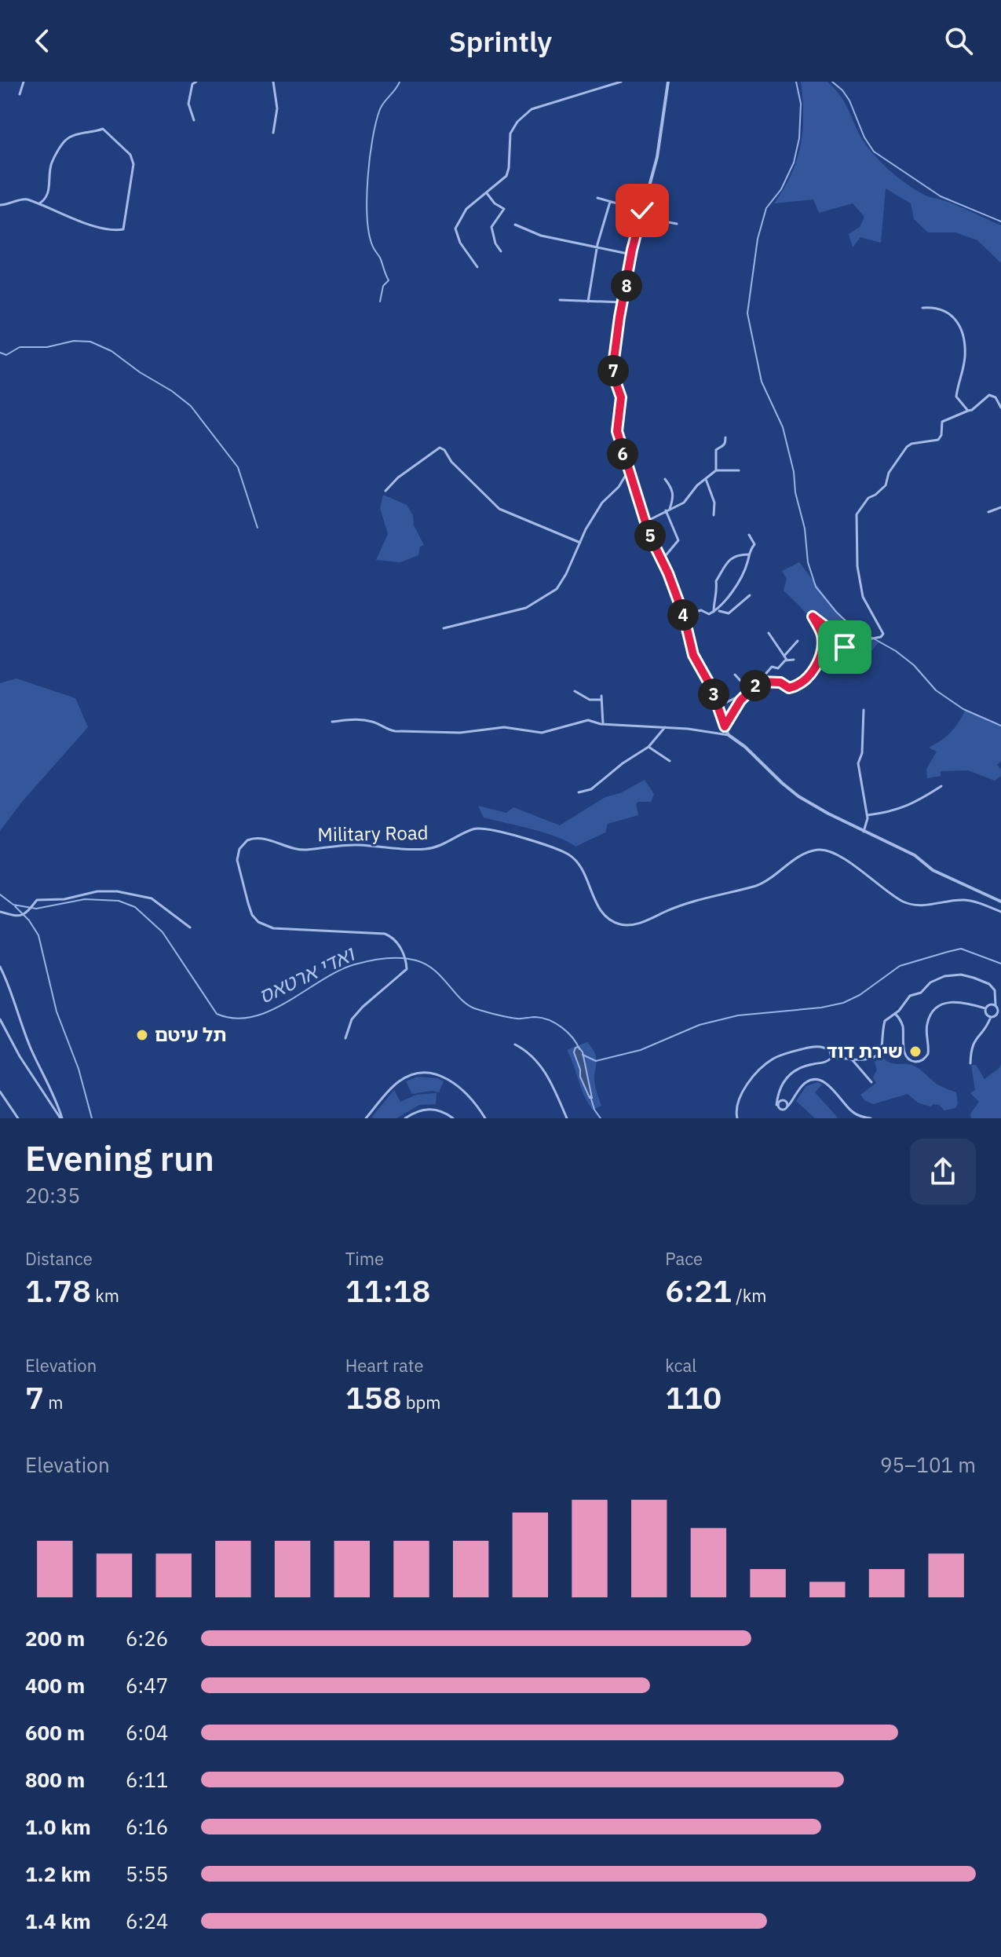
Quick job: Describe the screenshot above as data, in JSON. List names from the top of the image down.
{
  "streets": {
    "street": ["Military Road"]
  },
  "water": ["ואדי ארטאס"],
  "places": ["תל עיטם", "שירת דוד"],
  "page": {
    "header": "Sprintly",
    "pins": [
      "8",
      "7",
      "6",
      "5",
      "4",
      "2",
      "3"
    ],
    "heading": ["Evening run", "20:35"],
    "stats": [
      ["Distance", "1.78 km"],
      ["Time", "11:18"],
      ["Pace", "6:21 /km"],
      ["Elevation", "7 m"],
      ["Heart rate", "158 bpm"],
      ["kcal", "110"]
    ],
    "chart": ["Elevation", "95–101 m"],
    "list": [
      {
        "name": "200 m",
        "note": "6:26"
      },
      {
        "name": "400 m",
        "note": "6:47"
      },
      {
        "name": "600 m",
        "note": "6:04"
      },
      {
        "name": "800 m",
        "note": "6:11"
      },
      {
        "name": "1.0 km",
        "note": "6:16"
      },
      {
        "name": "1.2 km",
        "note": "5:55"
      },
      {
        "name": "1.4 km",
        "note": "6:24"
      }
    ]
  }
}
